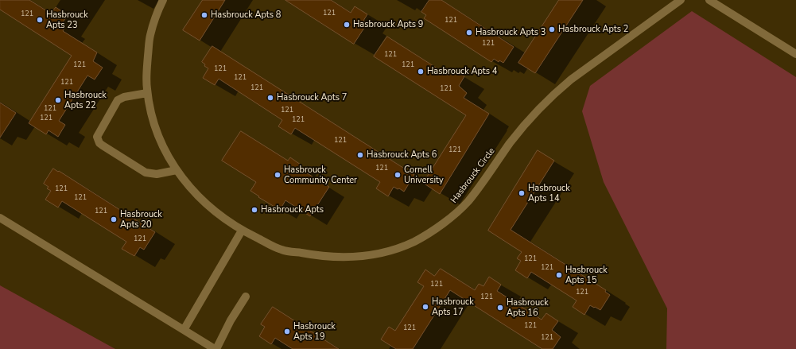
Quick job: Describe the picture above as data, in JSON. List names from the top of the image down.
{
  "streets": {
    "street": ["Hasbrouck Circle"]
  },
  "places": [
    "Hasbrouck Apts 8",
    "Hasbrouck Apts 23",
    "Hasbrouck Apts 9",
    "Hasbrouck Apts 2",
    "Hasbrouck Apts 3",
    "Hasbrouck Apts 4",
    "Hasbrouck Apts 7",
    "Hasbrouck Apts 22",
    "Hasbrouck Apts 6",
    "Hasbrouck Community Center",
    "Cornell University",
    "Hasbrouck Apts 14",
    "Hasbrouck Apts",
    "Hasbrouck Apts 20",
    "Hasbrouck Apts 15",
    "Hasbrouck Apts 17",
    "Hasbrouck Apts 16",
    "Hasbrouck Apts 19"
  ],
  "house_numbers": [
    "121",
    "121",
    "121",
    "121",
    "121",
    "121",
    "121",
    "121",
    "121",
    "121",
    "121",
    "121",
    "121",
    "121",
    "121",
    "121",
    "121",
    "121",
    "121",
    "121",
    "121",
    "121",
    "121",
    "121",
    "121",
    "121",
    "121",
    "121",
    "121",
    "121",
    "121"
  ]
}
